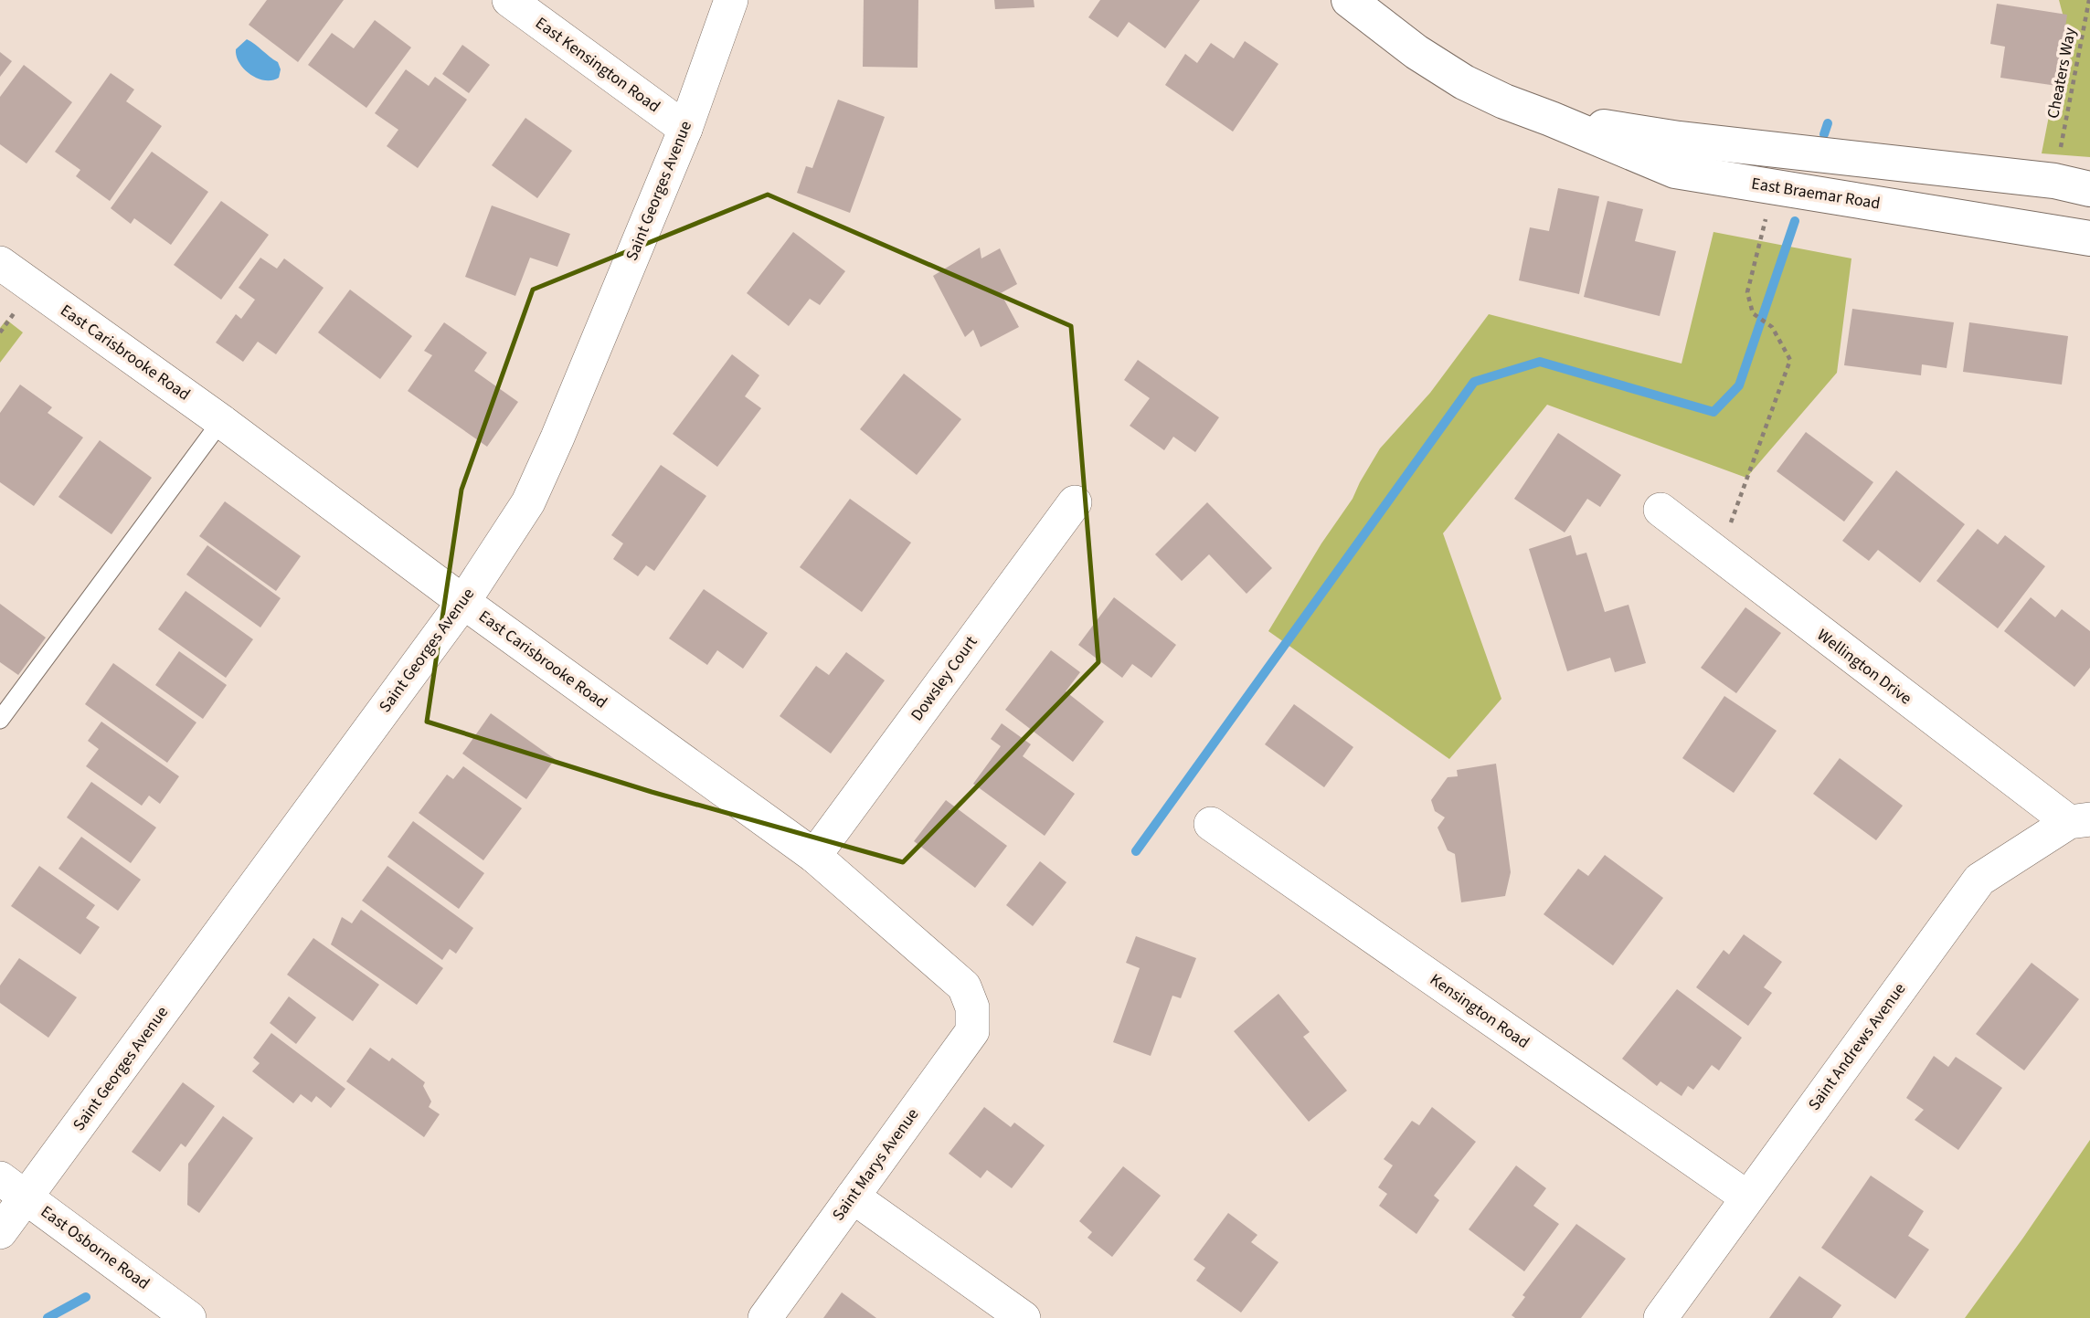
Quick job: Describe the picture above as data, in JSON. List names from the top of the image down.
{
  "streets": {
    "street": [
      "East Kensington Road",
      "Saint Georges Avenue",
      "East Braemar Road",
      "East Carisbrooke Road",
      "Wellington Drive",
      "Dowsley Court",
      "Kensington Road",
      "Saint Andrews Avenue",
      "Saint Marys Avenue",
      "East Osborne Road"
    ],
    "path": ["Cheaters Way"]
  },
  "crossings": [
    ["East Kensington Road", "Saint Georges Avenue"],
    ["Saint Georges Avenue", "East Carisbrooke Road"],
    ["Saint Georges Avenue", "East Osborne Road"],
    ["East Carisbrooke Road", "Dowsley Court"],
    ["East Carisbrooke Road", "Saint Marys Avenue"],
    ["Wellington Drive", "Saint Andrews Avenue"],
    ["Kensington Road", "Saint Andrews Avenue"]
  ]
}
